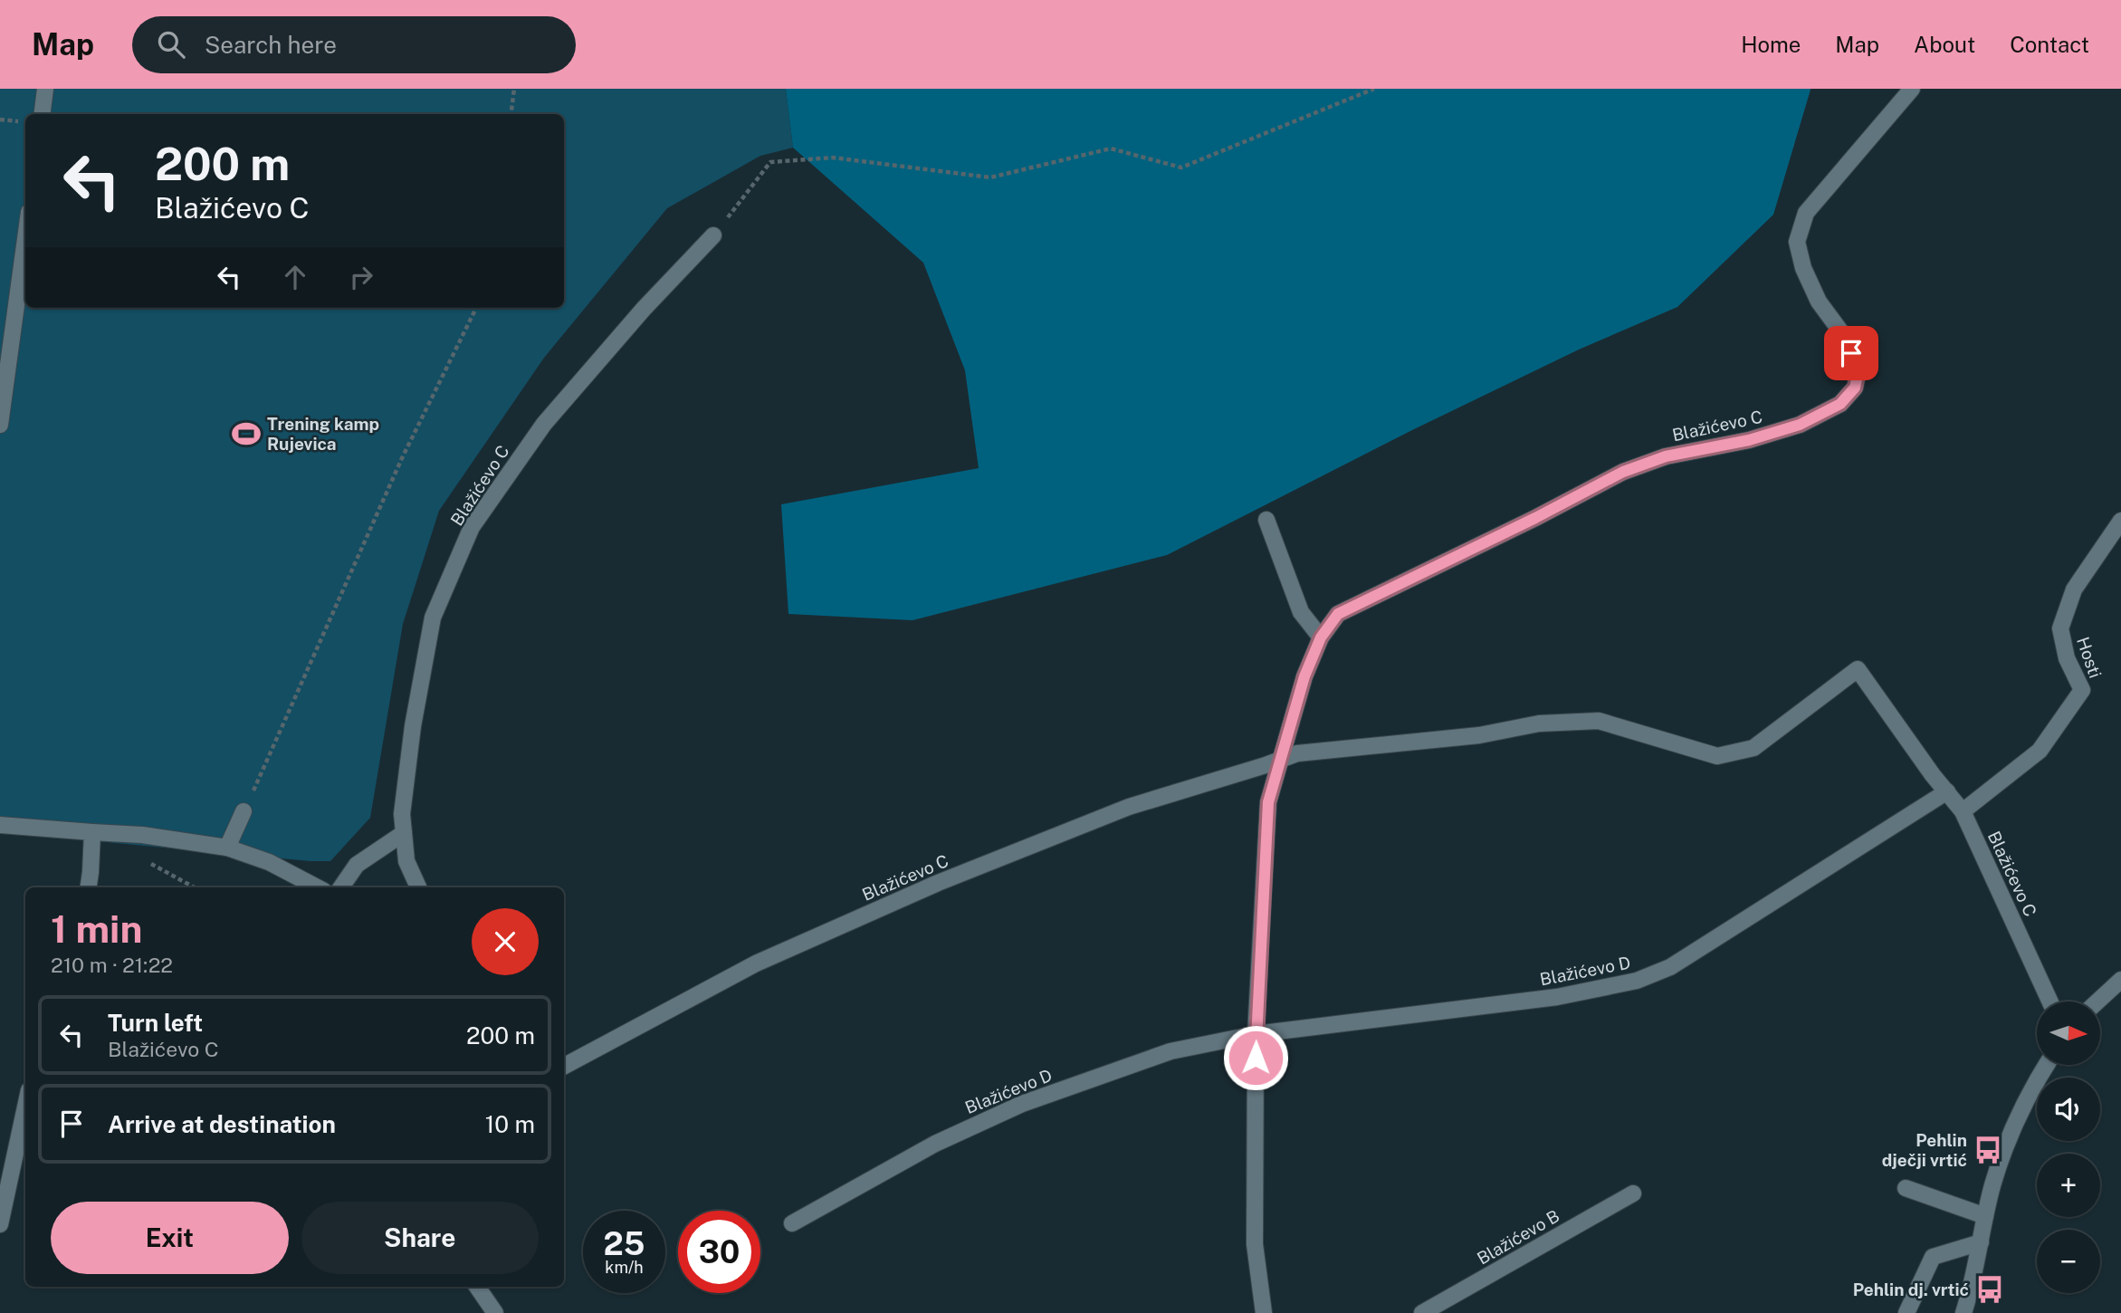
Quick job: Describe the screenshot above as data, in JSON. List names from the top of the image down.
{
  "streets": {
    "street": [
      "Blažićevo C",
      "Hosti",
      "Blažićevo D",
      "Blažićevo B"
    ]
  },
  "crossings": [
    ["Blažićevo C", "Hosti"],
    ["Blažićevo C", "Blažićevo D"]
  ],
  "places": {
    "sports": ["Trening kamp Rujevica"],
    "bus stop": ["Pehlin dječji vrtić", "Pehlin dj. vrtić"]
  },
  "north": "right",
  "page": {
    "header": "Map",
    "search": "Search here",
    "nav": [
      "Home",
      "Map",
      "About",
      "Contact"
    ],
    "turn": ["200 m", "Blažićevo C"],
    "heading": ["1 min", "210 m · 21:22"],
    "list": [
      {
        "name": "Turn left",
        "note": "Blažićevo C",
        "value": "200 m"
      },
      {
        "name": "Arrive at destination",
        "value": "10 m"
      }
    ],
    "map_buttons": ["+", "−"],
    "buttons": ["Exit", "Share"],
    "speed": "25 km/h",
    "limit": "30"
  }
}
